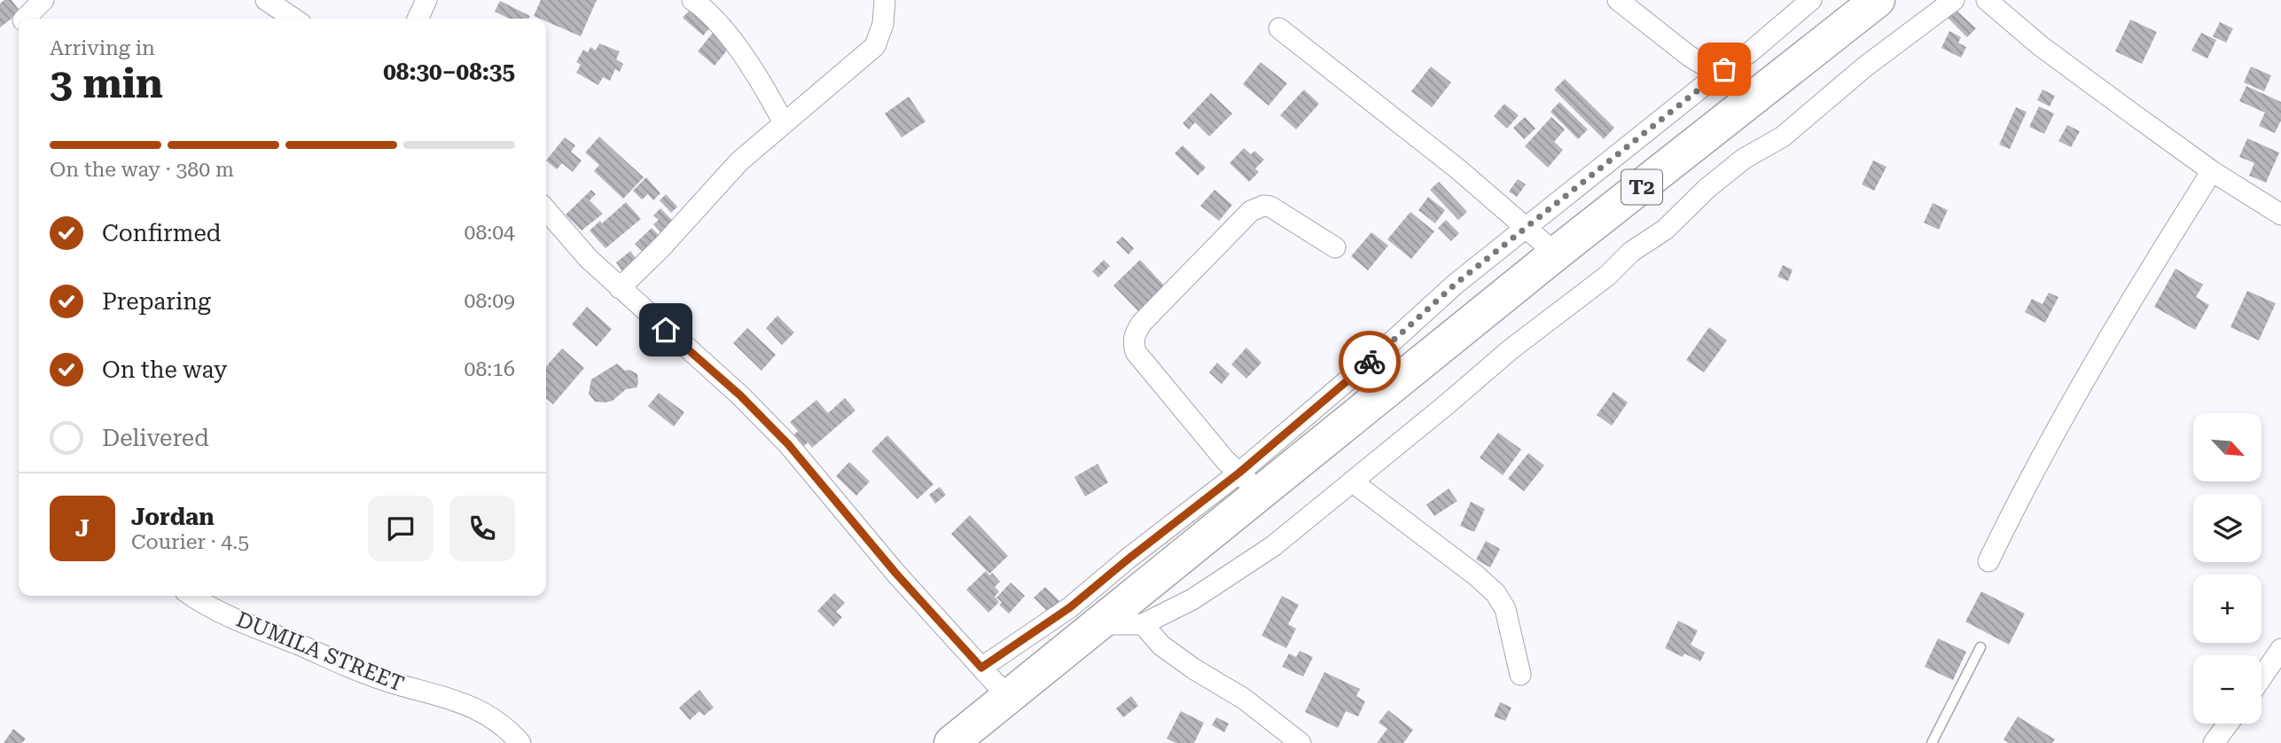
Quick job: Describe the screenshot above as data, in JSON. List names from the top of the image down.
{
  "streets": {
    "highway": ["T2"],
    "street": ["DUMILA STREET"]
  },
  "north": "bottom right",
  "page": {
    "heading": ["3 min", "Arriving in", "08:30–08:35"],
    "panel": ["Jordan", "Courier · 4.5"],
    "bar": "On the way · 380 m",
    "list": [
      ["Confirmed", "08:04"],
      ["Preparing", "08:09"],
      ["On the way", "08:16"],
      "Delivered"
    ],
    "map_buttons": ["+", "−"],
    "round": "J"
  }
}
